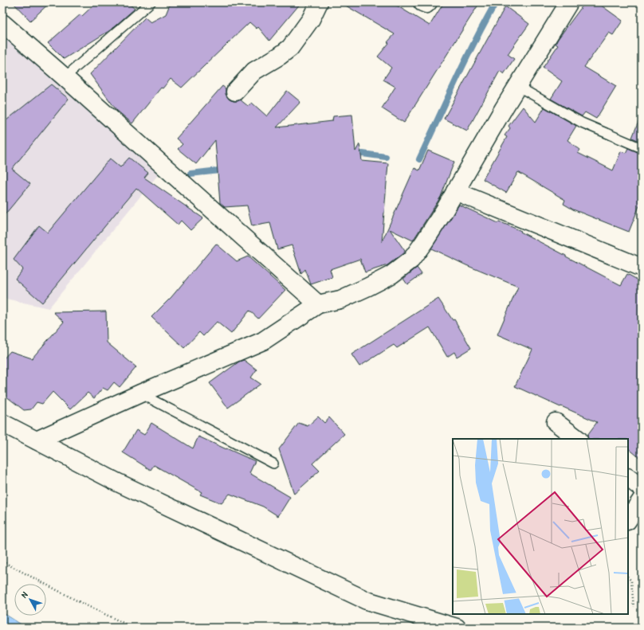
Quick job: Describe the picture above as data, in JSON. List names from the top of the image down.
{
  "north": "top left"
}
